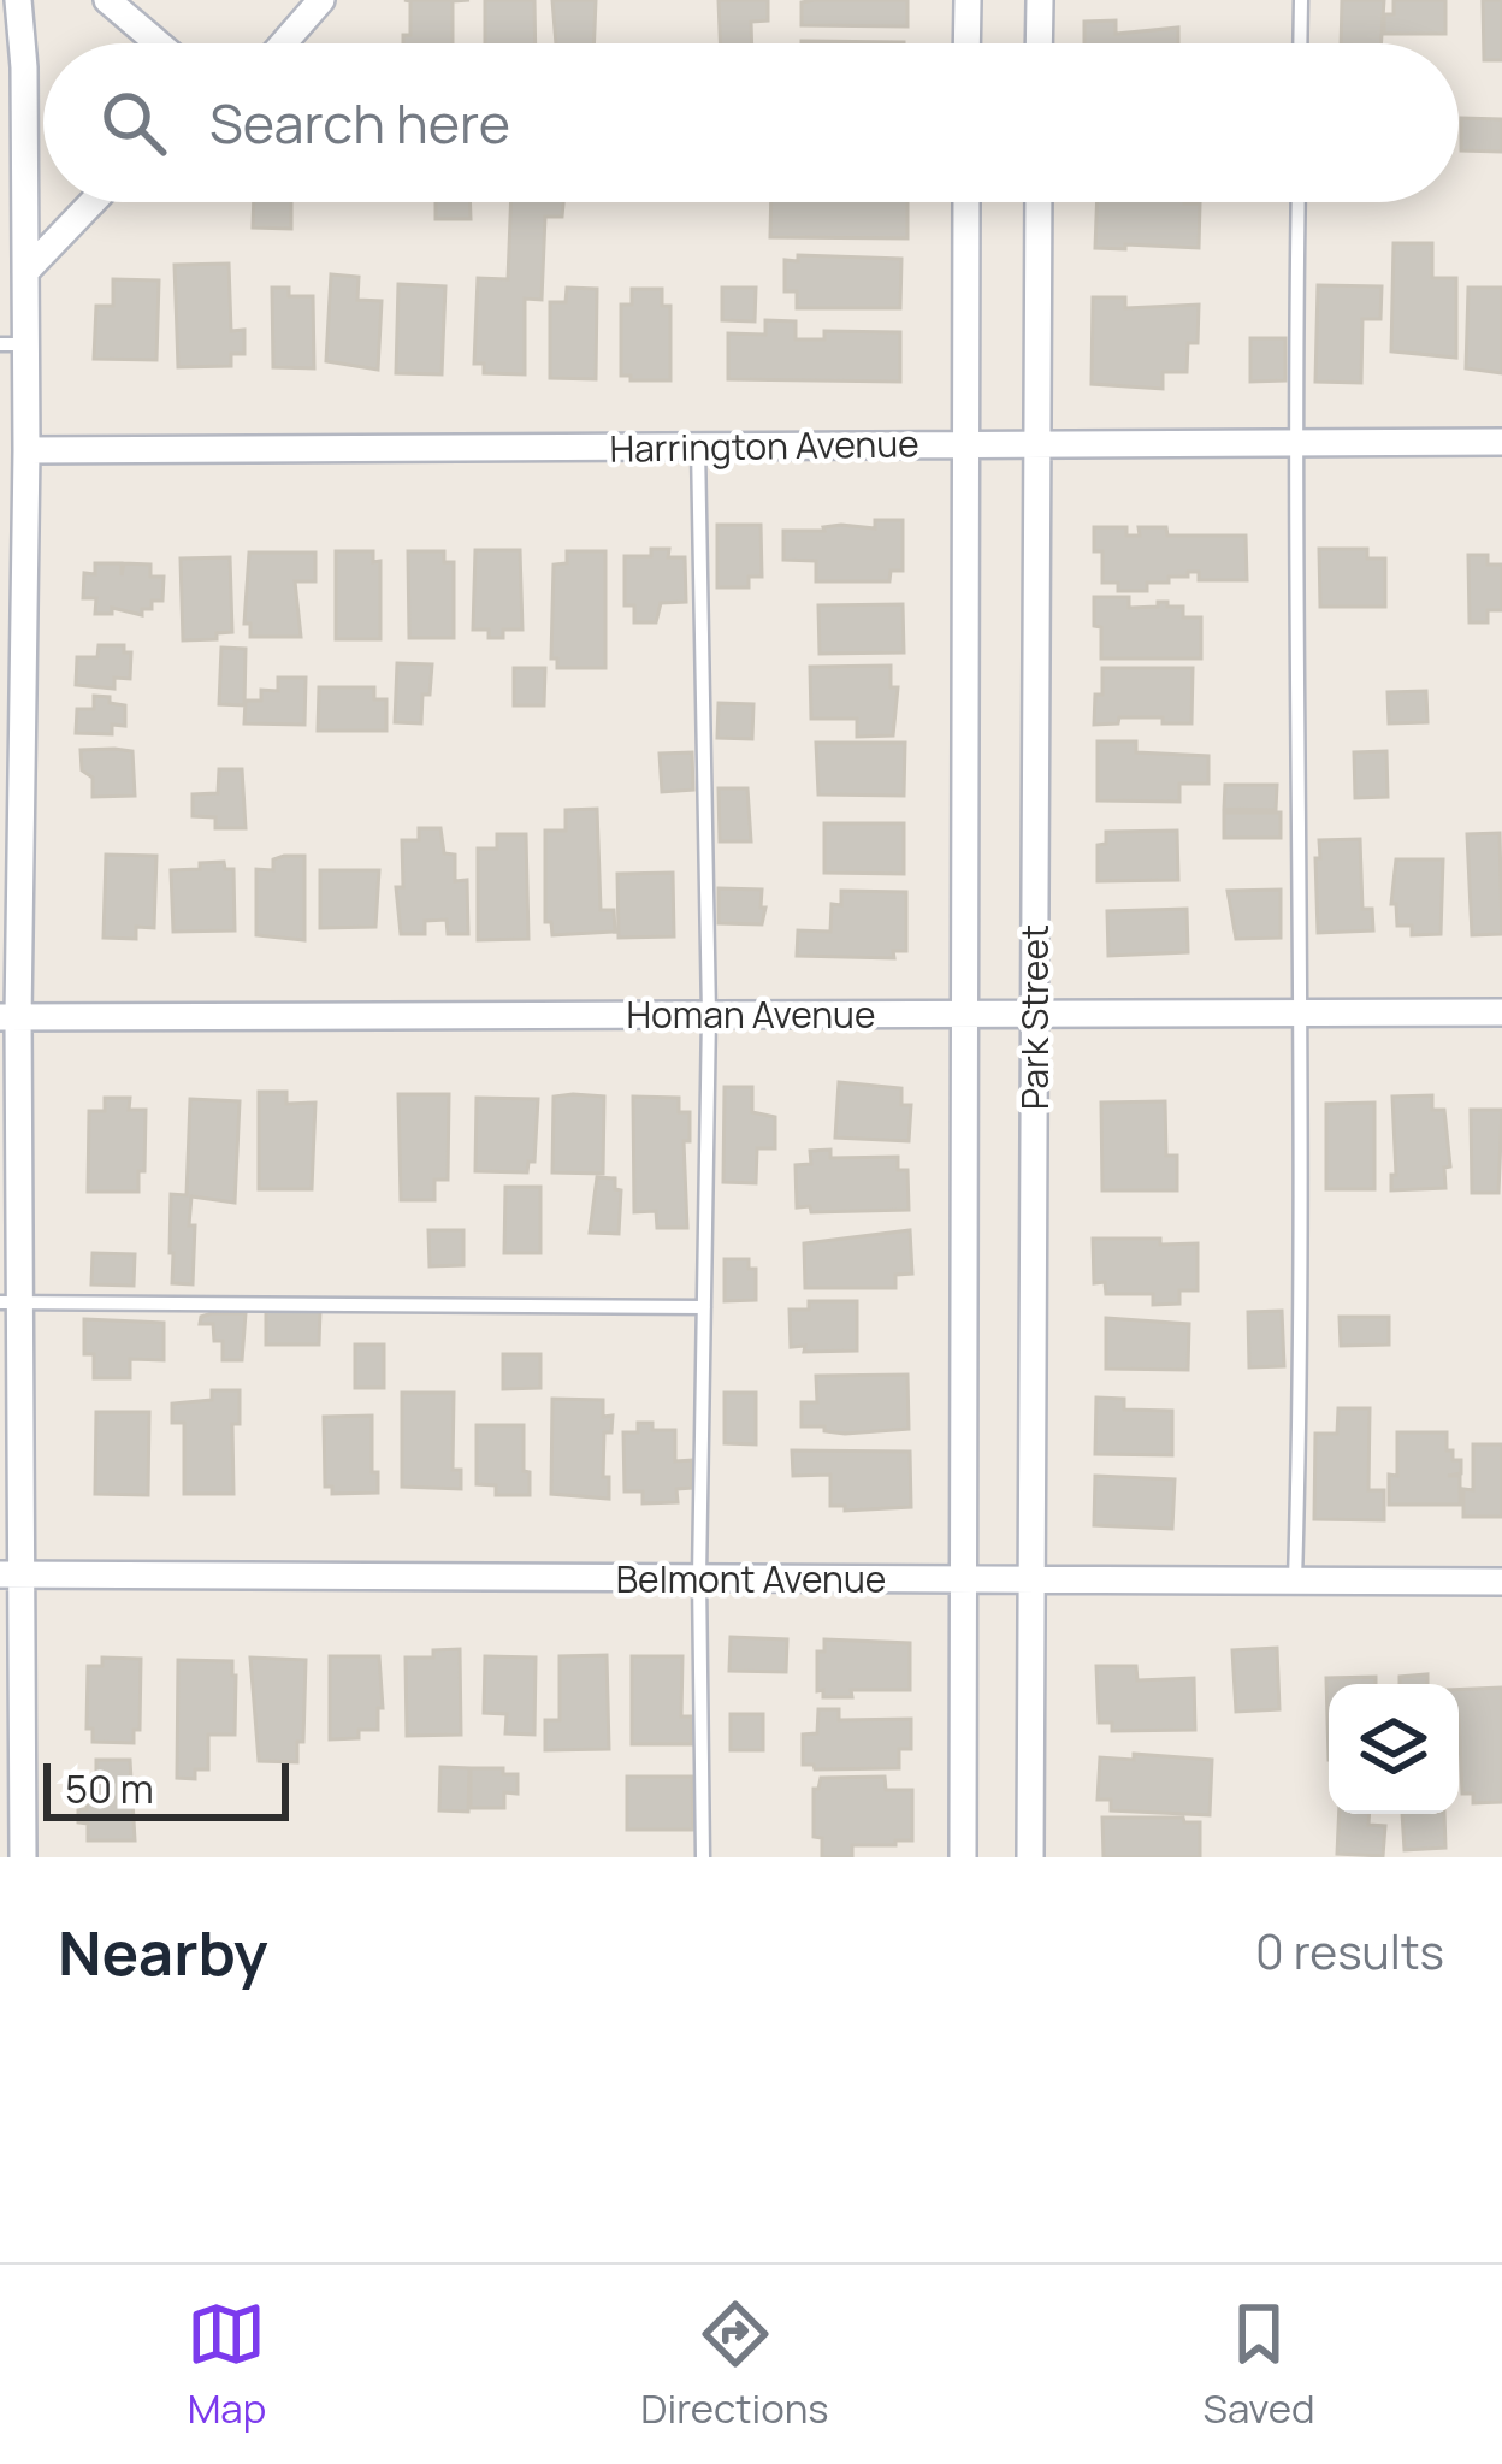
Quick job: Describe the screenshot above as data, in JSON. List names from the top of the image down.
{
  "streets": {
    "street": [
      "Harrington Avenue",
      "Homan Avenue",
      "Park Street",
      "Belmont Avenue"
    ]
  },
  "crossings": [
    ["Harrington Avenue", "Park Street"],
    ["Homan Avenue", "Park Street"],
    ["Park Street", "Belmont Avenue"]
  ],
  "scale_bar": "50 m",
  "page": {
    "search": "Search here",
    "scale": "50 m",
    "heading": ["Nearby", "0 results"],
    "nav": ["Map", "Directions", "Saved"]
  }
}
